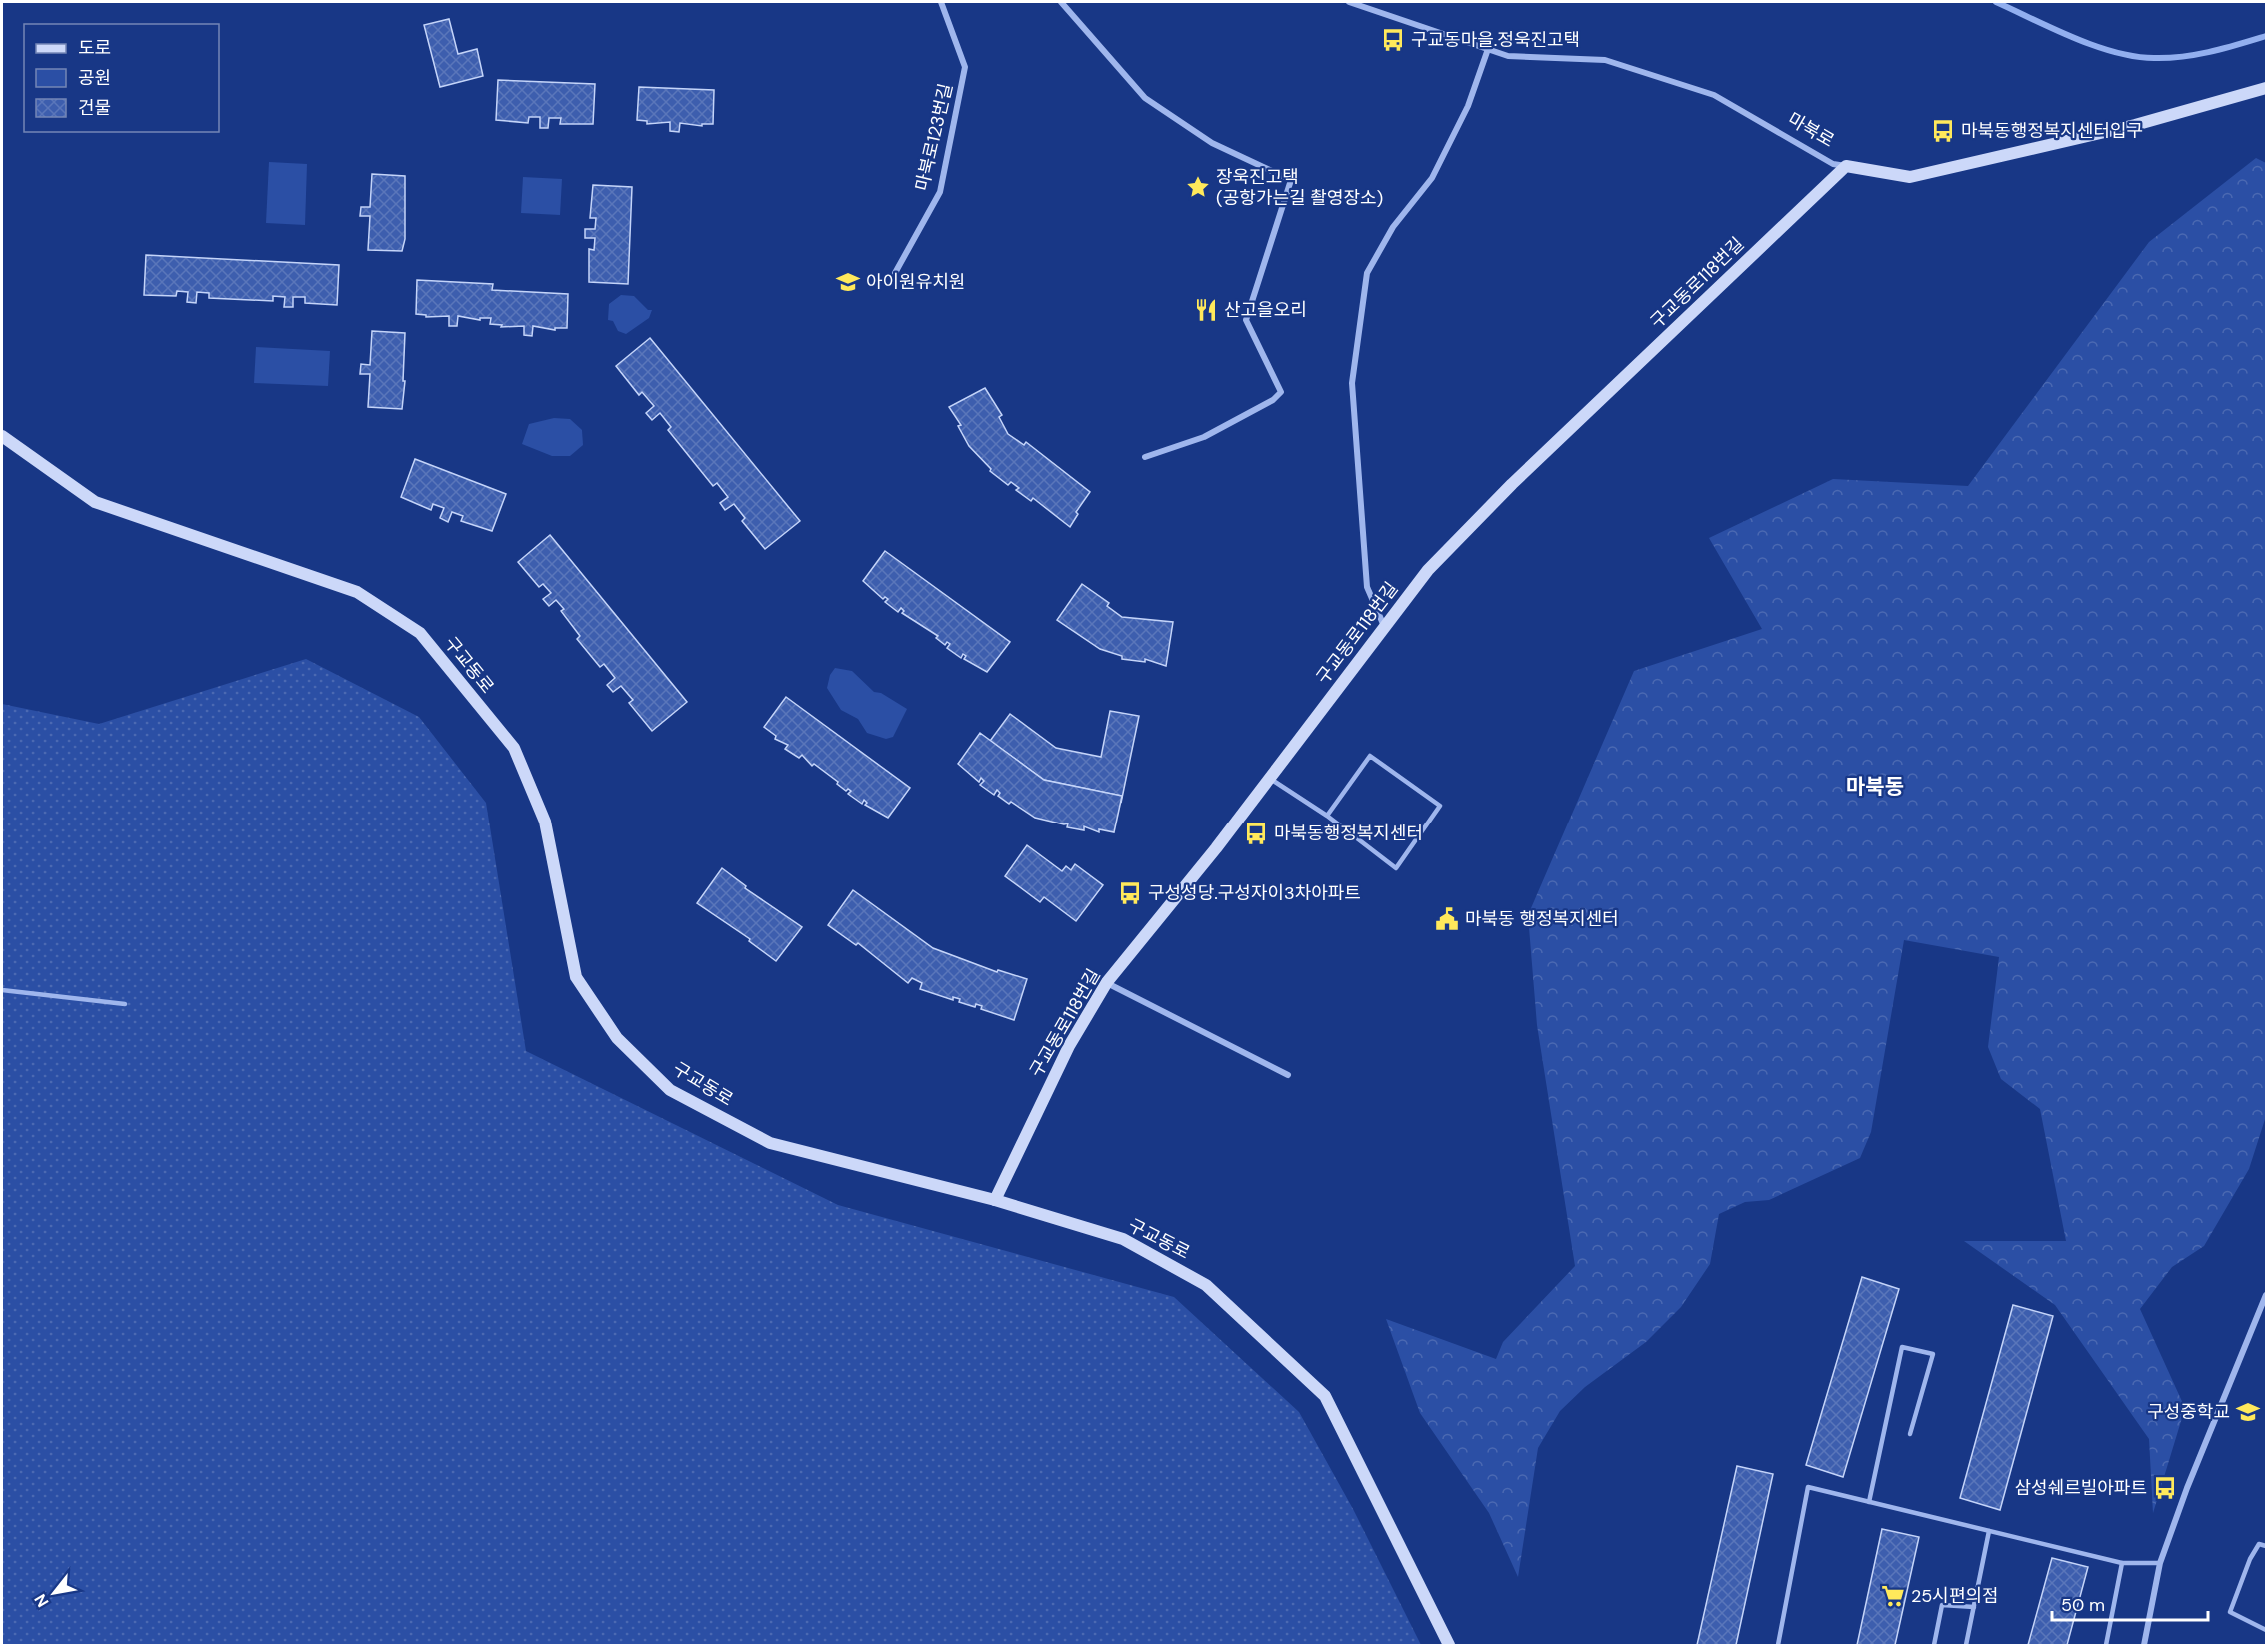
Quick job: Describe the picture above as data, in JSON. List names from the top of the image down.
{
  "streets": {
    "street": [
      "마북로",
      "마북로123번길",
      "구교동로118번길",
      "구교동로"
    ]
  },
  "crossings": [
    ["마북로", "구교동로118번길"],
    ["구교동로118번길", "구교동로"]
  ],
  "districts": ["마북동"],
  "places": {
    "bus stop": [
      "구교동마을.정욱진고택",
      "마북동행정복지센터입구",
      "마북동행정복지센터",
      "구성성당.구성자이3차아파트",
      "삼성쉐르빌아파트"
    ],
    "place": ["장욱진고택 (공항가는길 촬영장소)"],
    "school or university": ["아이원유치원", "구성중학교"],
    "restaurant": ["산고을오리"],
    "public building": ["마북동 행정복지센터"],
    "supermarket": ["25시편의점"]
  },
  "legend": ["도로", "공원", "건물"],
  "scale_bar": "50 m",
  "north": "bottom left"
}
